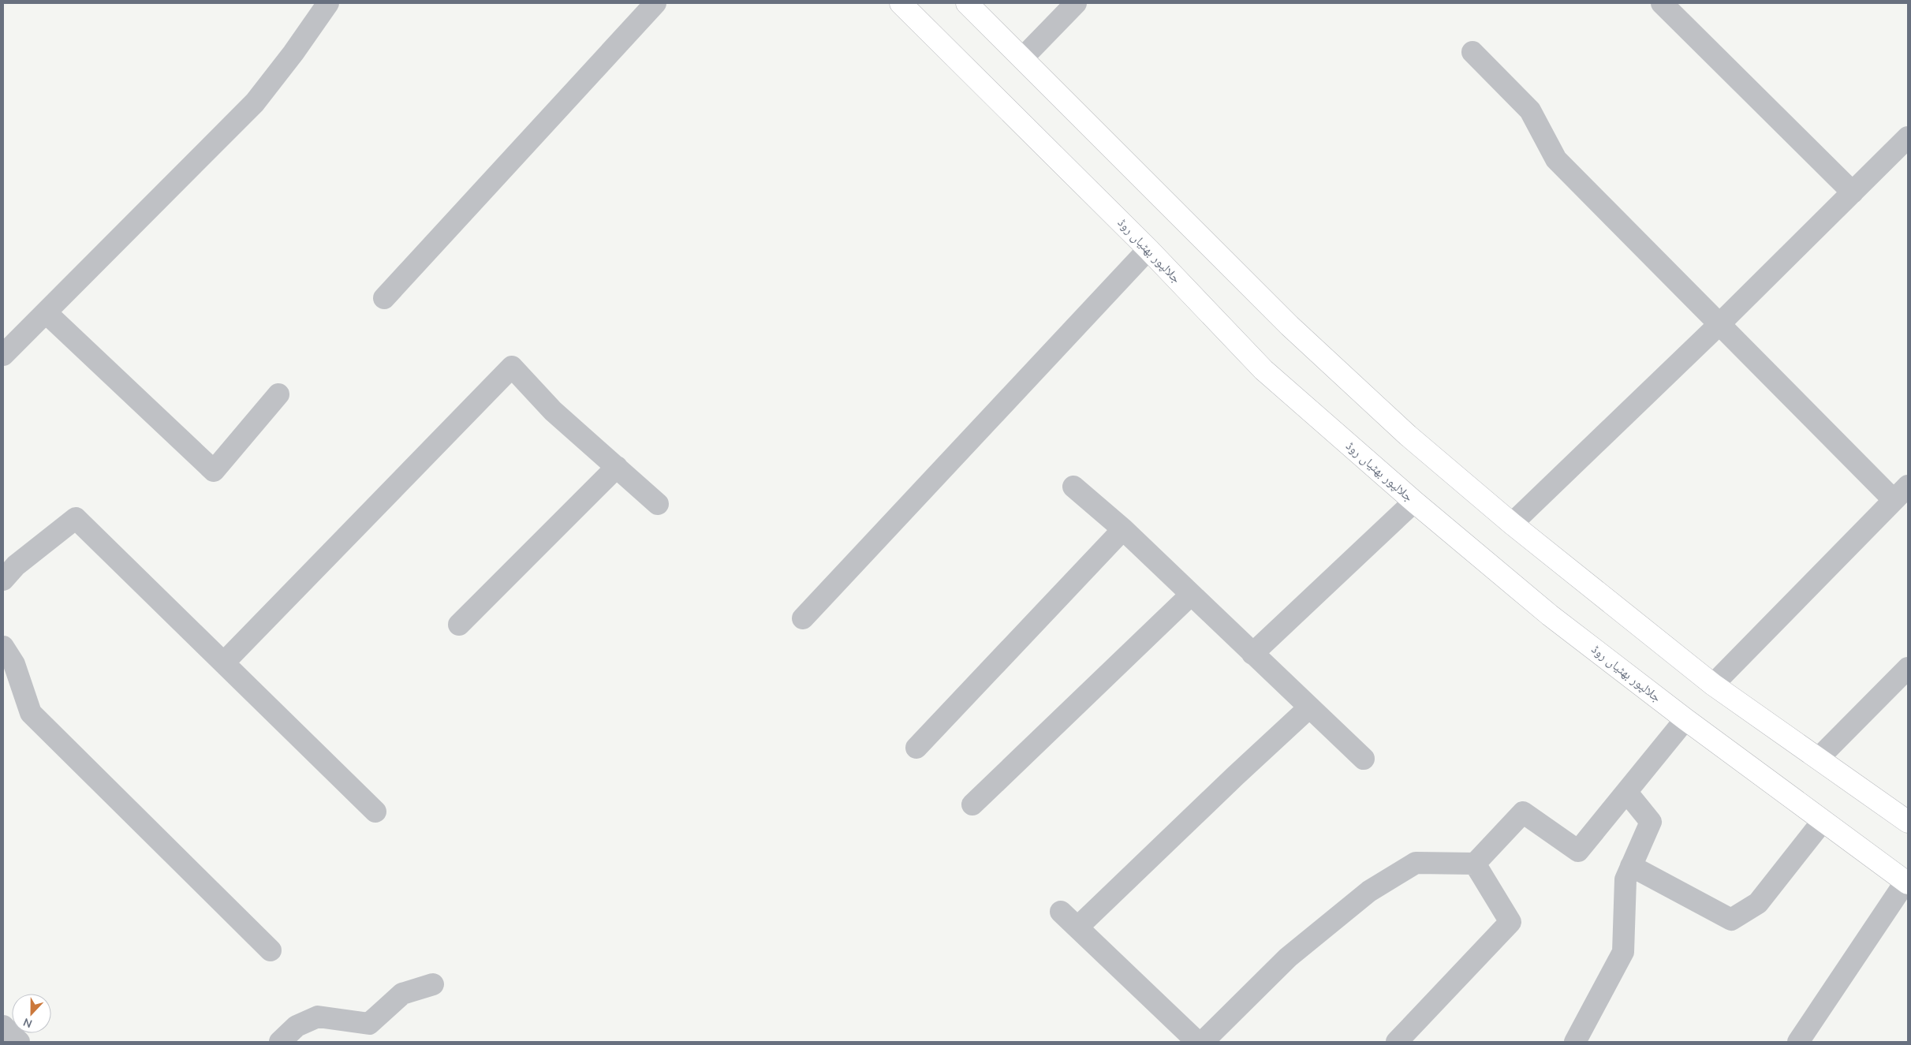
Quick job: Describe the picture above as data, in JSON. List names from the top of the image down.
{
  "streets": {
    "main road": ["جلالپور بھٹیاں روڈ"]
  },
  "north": "bottom"
}
